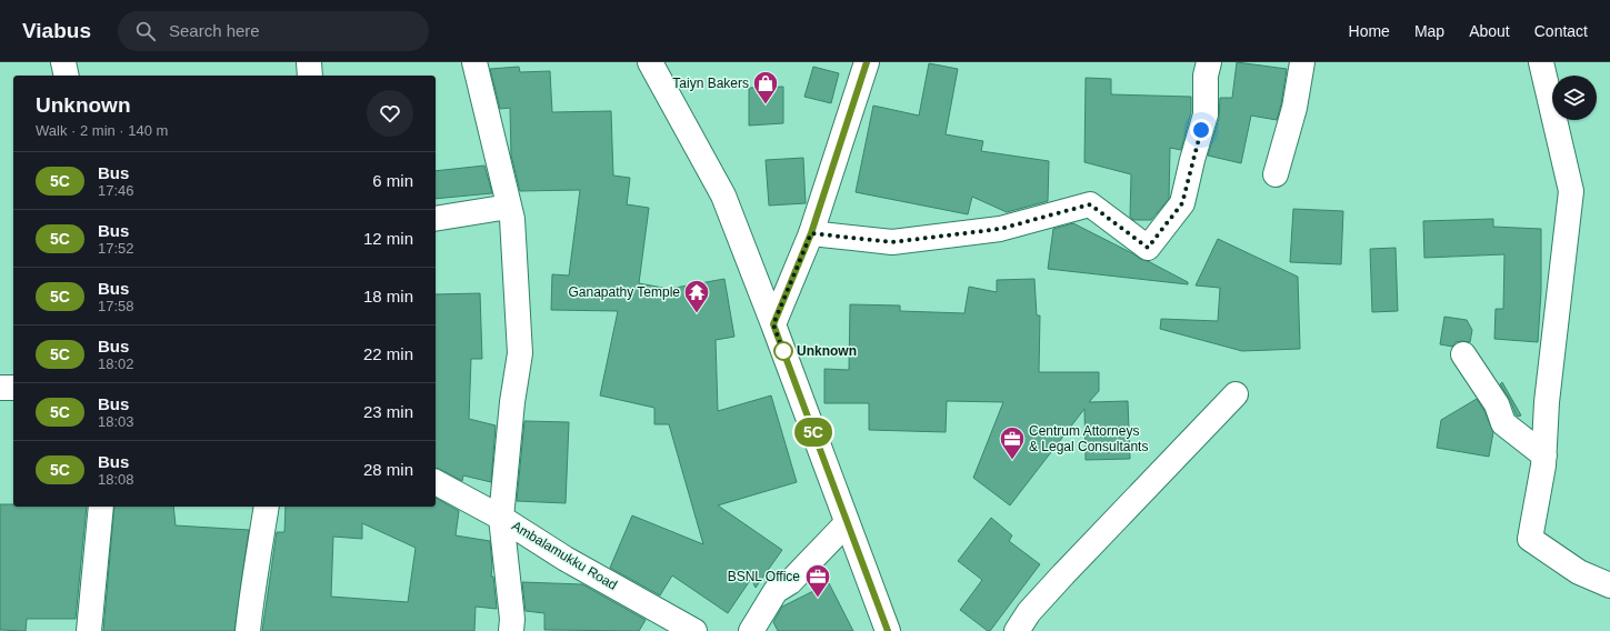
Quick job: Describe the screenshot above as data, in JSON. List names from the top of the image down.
{
  "streets": {
    "street": ["Ambalamukku Road"]
  },
  "places": {
    "shop": ["Taiyn Bakers"],
    "temple": ["Ganapathy Temple"],
    "other": ["Unknown"],
    "office": ["Centrum Attorneys & Legal Consultants", "BSNL Office"]
  },
  "lines": ["bus line 5C"],
  "page": {
    "header": "Viabus",
    "search": "Search here",
    "nav": [
      "Home",
      "Map",
      "About",
      "Contact"
    ],
    "on_map": "5C",
    "heading": ["Unknown", "Walk · 2 min · 140 m"],
    "list": [
      {
        "mark": "5C",
        "name": "Bus",
        "note": "17:46",
        "value": "6 min"
      },
      {
        "mark": "5C",
        "name": "Bus",
        "note": "17:52",
        "value": "12 min"
      },
      {
        "mark": "5C",
        "name": "Bus",
        "note": "17:58",
        "value": "18 min"
      },
      {
        "mark": "5C",
        "name": "Bus",
        "note": "18:02",
        "value": "22 min"
      },
      {
        "mark": "5C",
        "name": "Bus",
        "note": "18:03",
        "value": "23 min"
      },
      {
        "mark": "5C",
        "name": "Bus",
        "note": "18:08",
        "value": "28 min"
      }
    ]
  }
}
